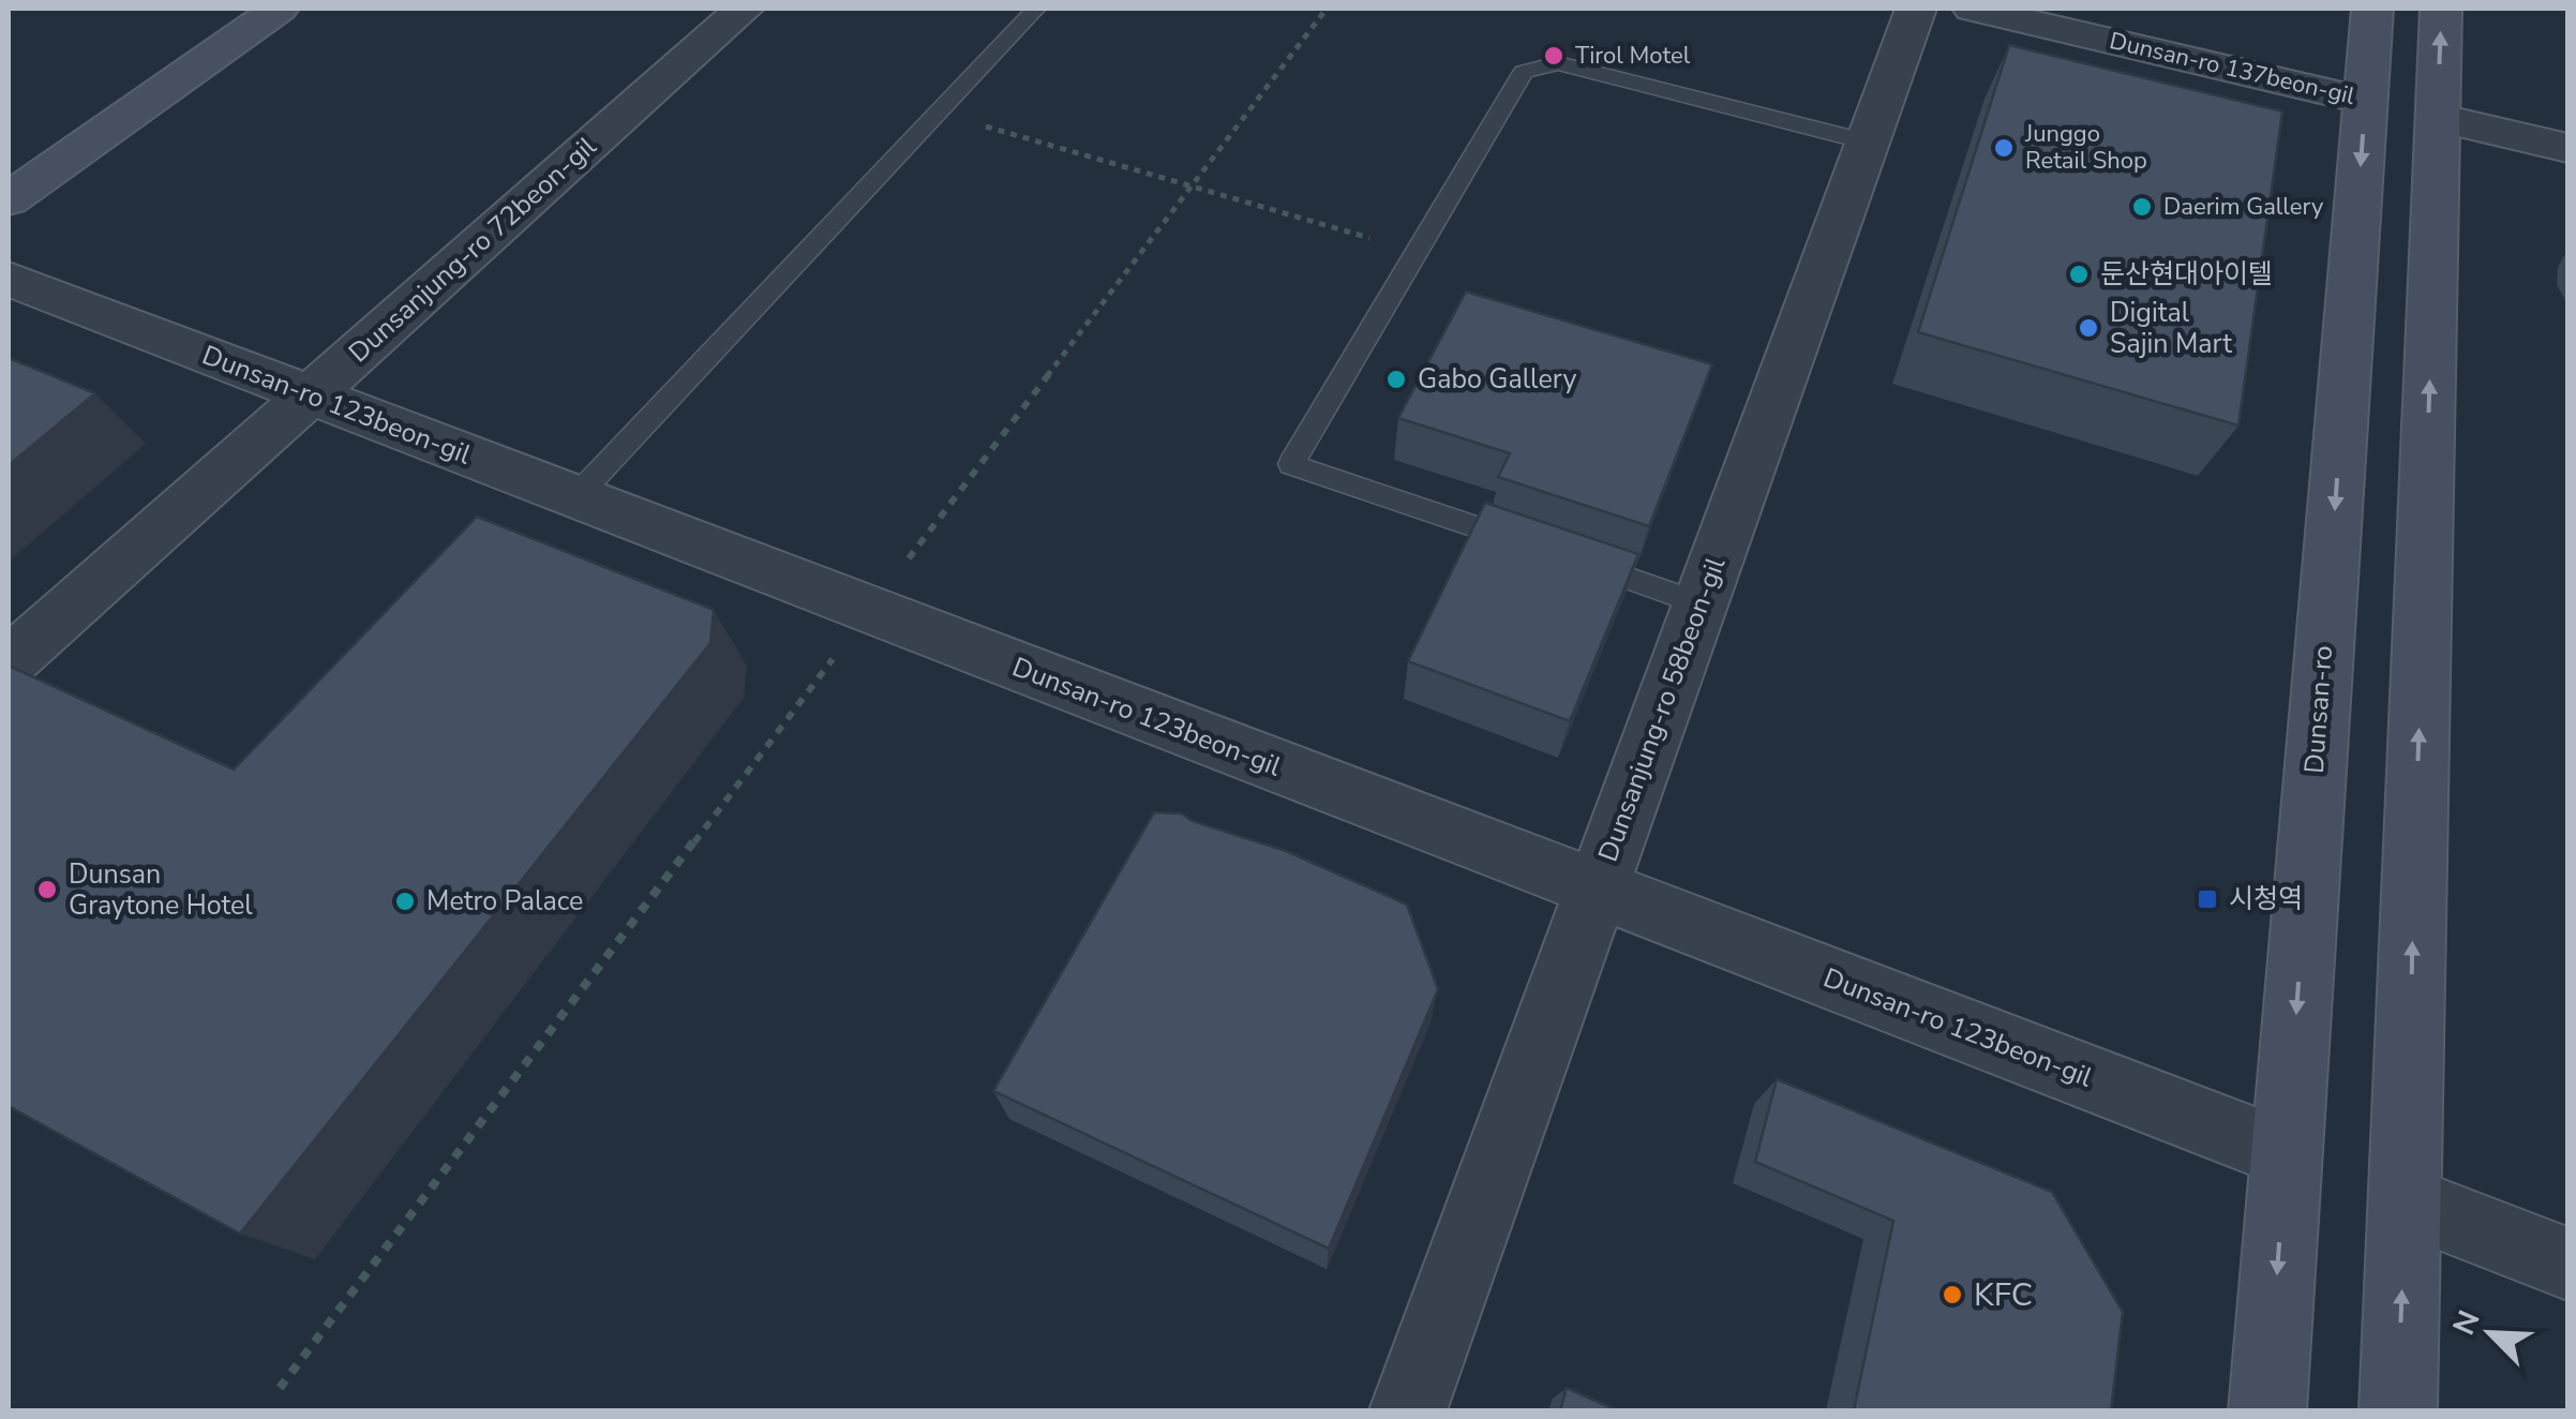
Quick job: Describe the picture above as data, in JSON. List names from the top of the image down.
{
  "streets": {
    "main road": ["Dunsan-ro"],
    "street": [
      "Dunsan-ro 137beon-gil",
      "Dunsanjung-ro 72beon-gil",
      "Dunsan-ro 123beon-gil",
      "Dunsanjung-ro 58beon-gil"
    ]
  },
  "crossings": [
    ["Dunsan-ro 137beon-gil", "Dunsan-ro"],
    ["Dunsanjung-ro 72beon-gil", "Dunsan-ro 123beon-gil"],
    ["Dunsan-ro 123beon-gil", "Dunsanjung-ro 58beon-gil"],
    ["Dunsan-ro 123beon-gil", "Dunsan-ro"]
  ],
  "places": {
    "other": [
      "Tirol Motel",
      "Junggo Retail Shop",
      "Daerim Gallery",
      "둔산현대아이텔",
      "Digital Sajin Mart",
      "Gabo Gallery",
      "Dunsan Graytone Hotel",
      "Metro Palace",
      "KFC"
    ],
    "transit": ["시청역"]
  },
  "north": "top left"
}
